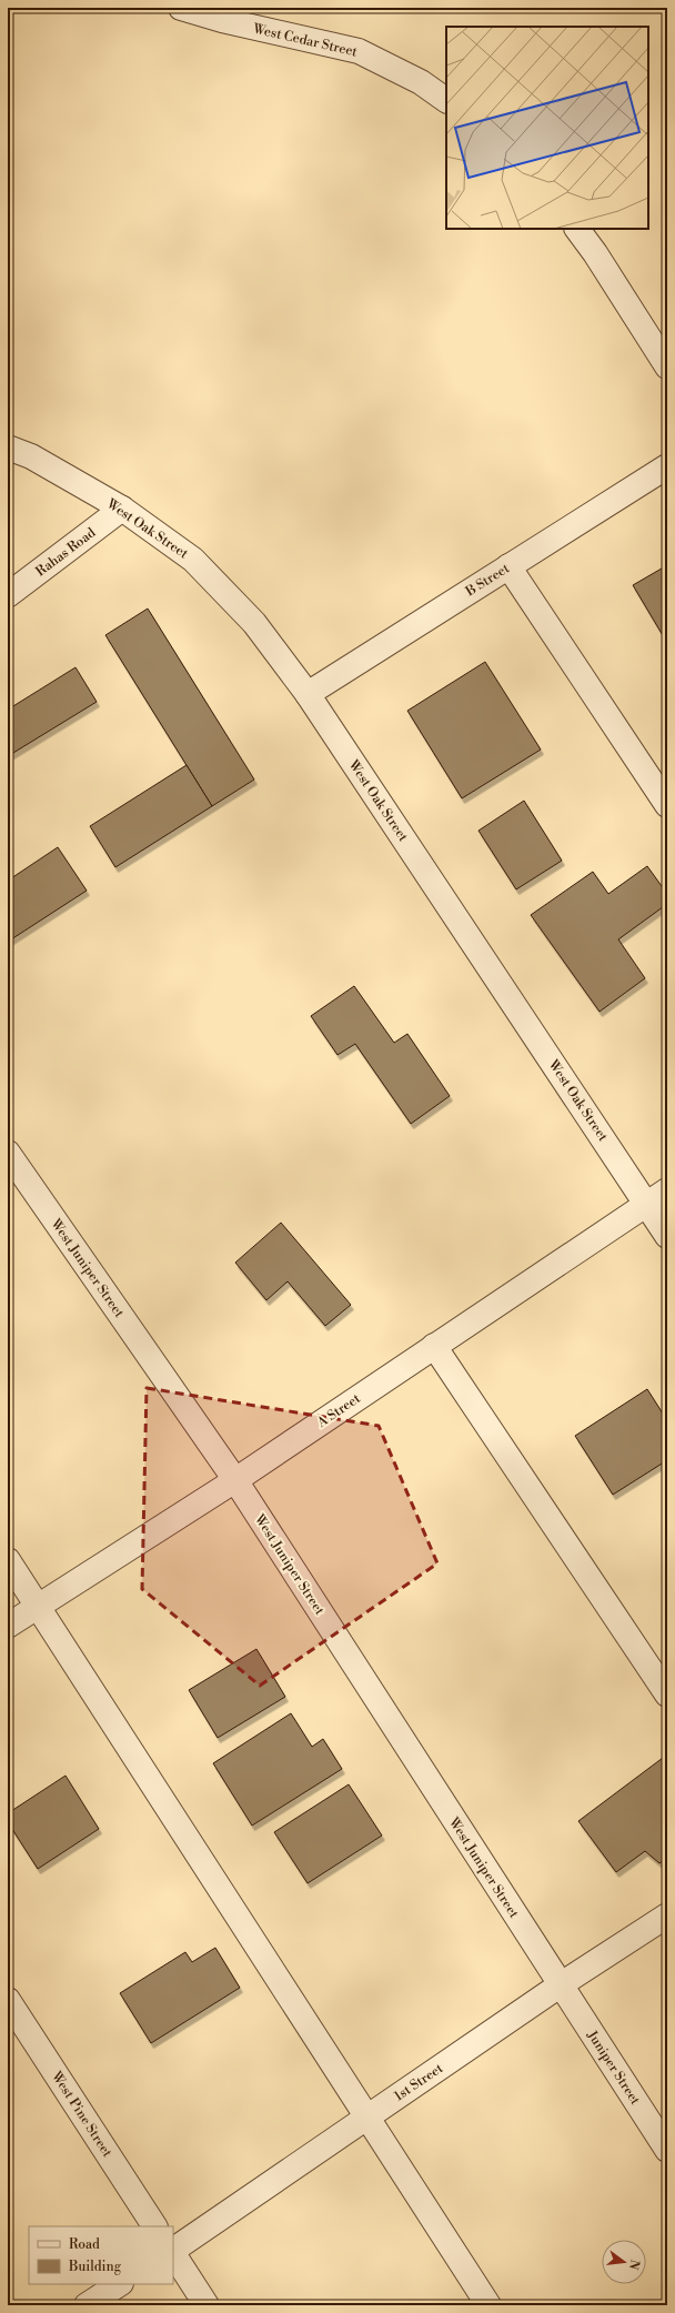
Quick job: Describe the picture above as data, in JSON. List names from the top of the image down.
{
  "streets": {
    "street": [
      "West Cedar Street",
      "West Oak Street",
      "Rahas Road",
      "B Street",
      "West Juniper Street",
      "A Street",
      "Juniper Street",
      "1st Street",
      "West Pine Street"
    ]
  },
  "crossings": [
    ["West Oak Street", "Rahas Road"],
    ["West Oak Street", "B Street"],
    ["West Oak Street", "A Street"],
    ["West Juniper Street", "A Street"],
    ["West Juniper Street", "Juniper Street"],
    ["West Juniper Street", "1st Street"],
    ["Juniper Street", "1st Street"]
  ],
  "legend": ["Road", "Building"],
  "north": "right"
}
